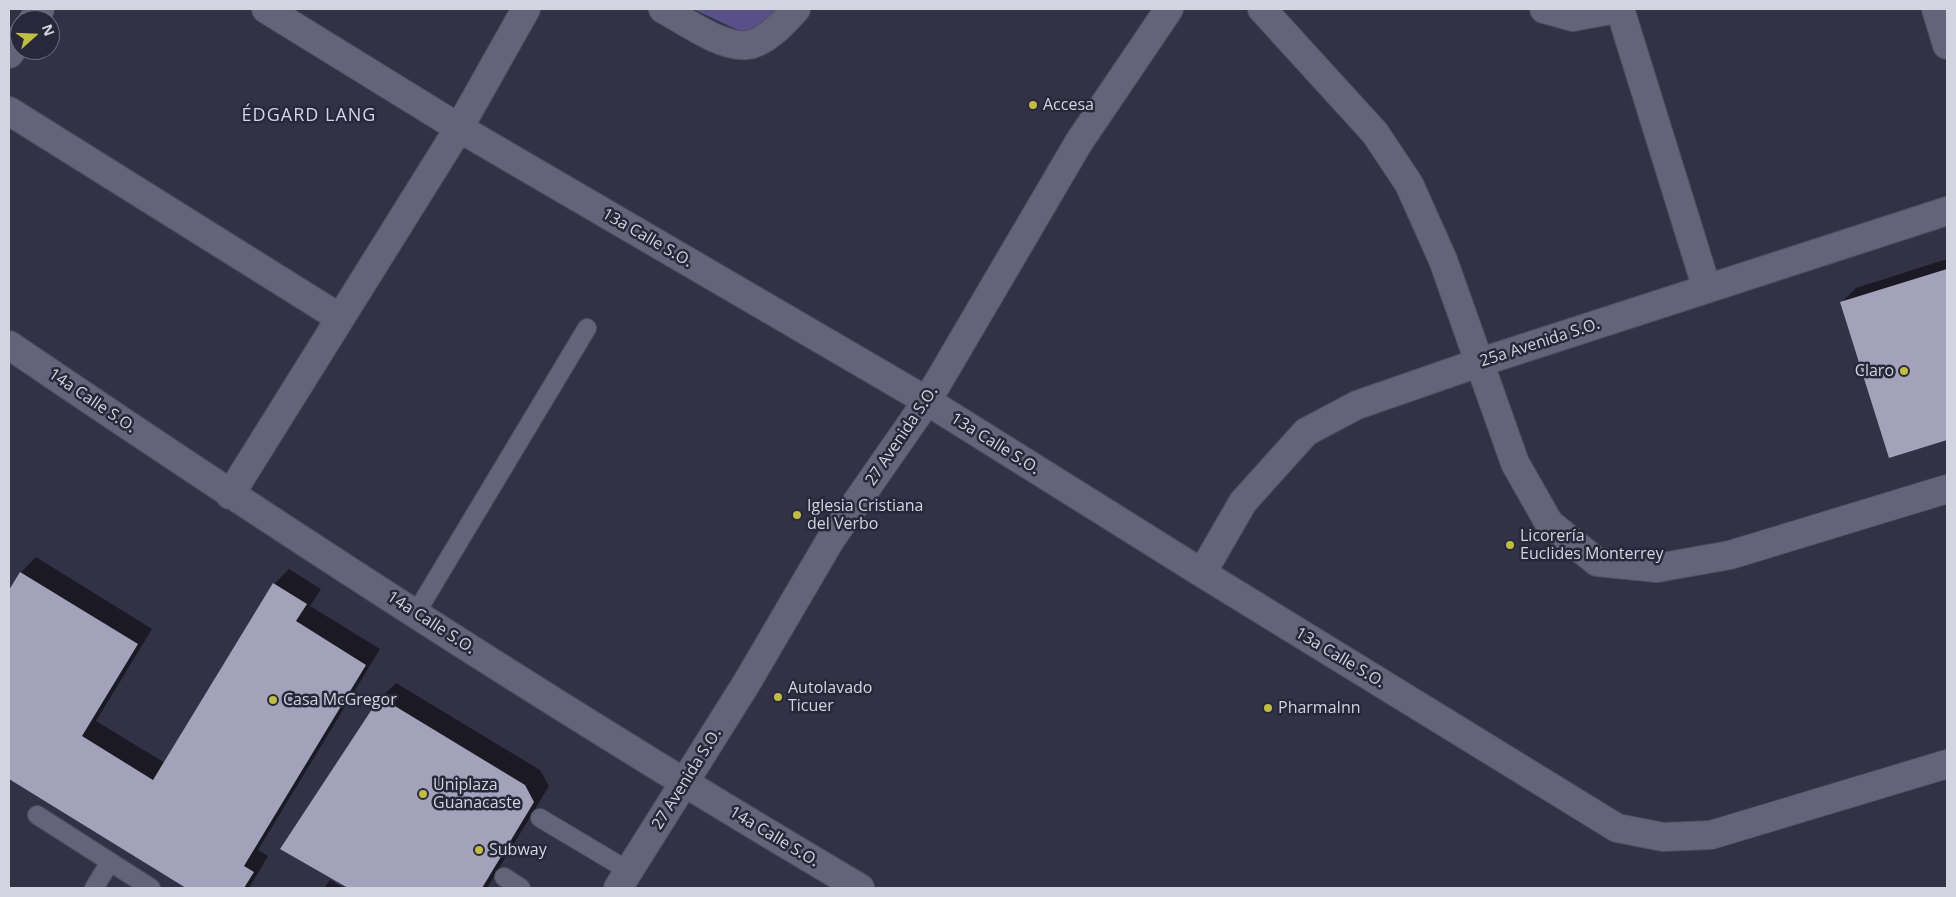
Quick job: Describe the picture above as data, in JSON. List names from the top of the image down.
{
  "streets": {
    "street": [
      "13a Calle S.O.",
      "25a Avenida S.O.",
      "14a Calle S.O.",
      "27 Avenida S.O."
    ]
  },
  "crossings": [
    ["13a Calle S.O.", "25a Avenida S.O."],
    ["13a Calle S.O.", "27 Avenida S.O."],
    ["14a Calle S.O.", "27 Avenida S.O."]
  ],
  "districts": ["ÉDGARD LANG"],
  "places": [
    "Accesa",
    "Claro",
    "Iglesia Cristiana del Verbo",
    "Licorería Euclides Monterrey",
    "Autolavado Ticuer",
    "Casa McGregor",
    "PharmaInn",
    "Uniplaza Guanacaste",
    "Subway"
  ],
  "north": "right"
}
